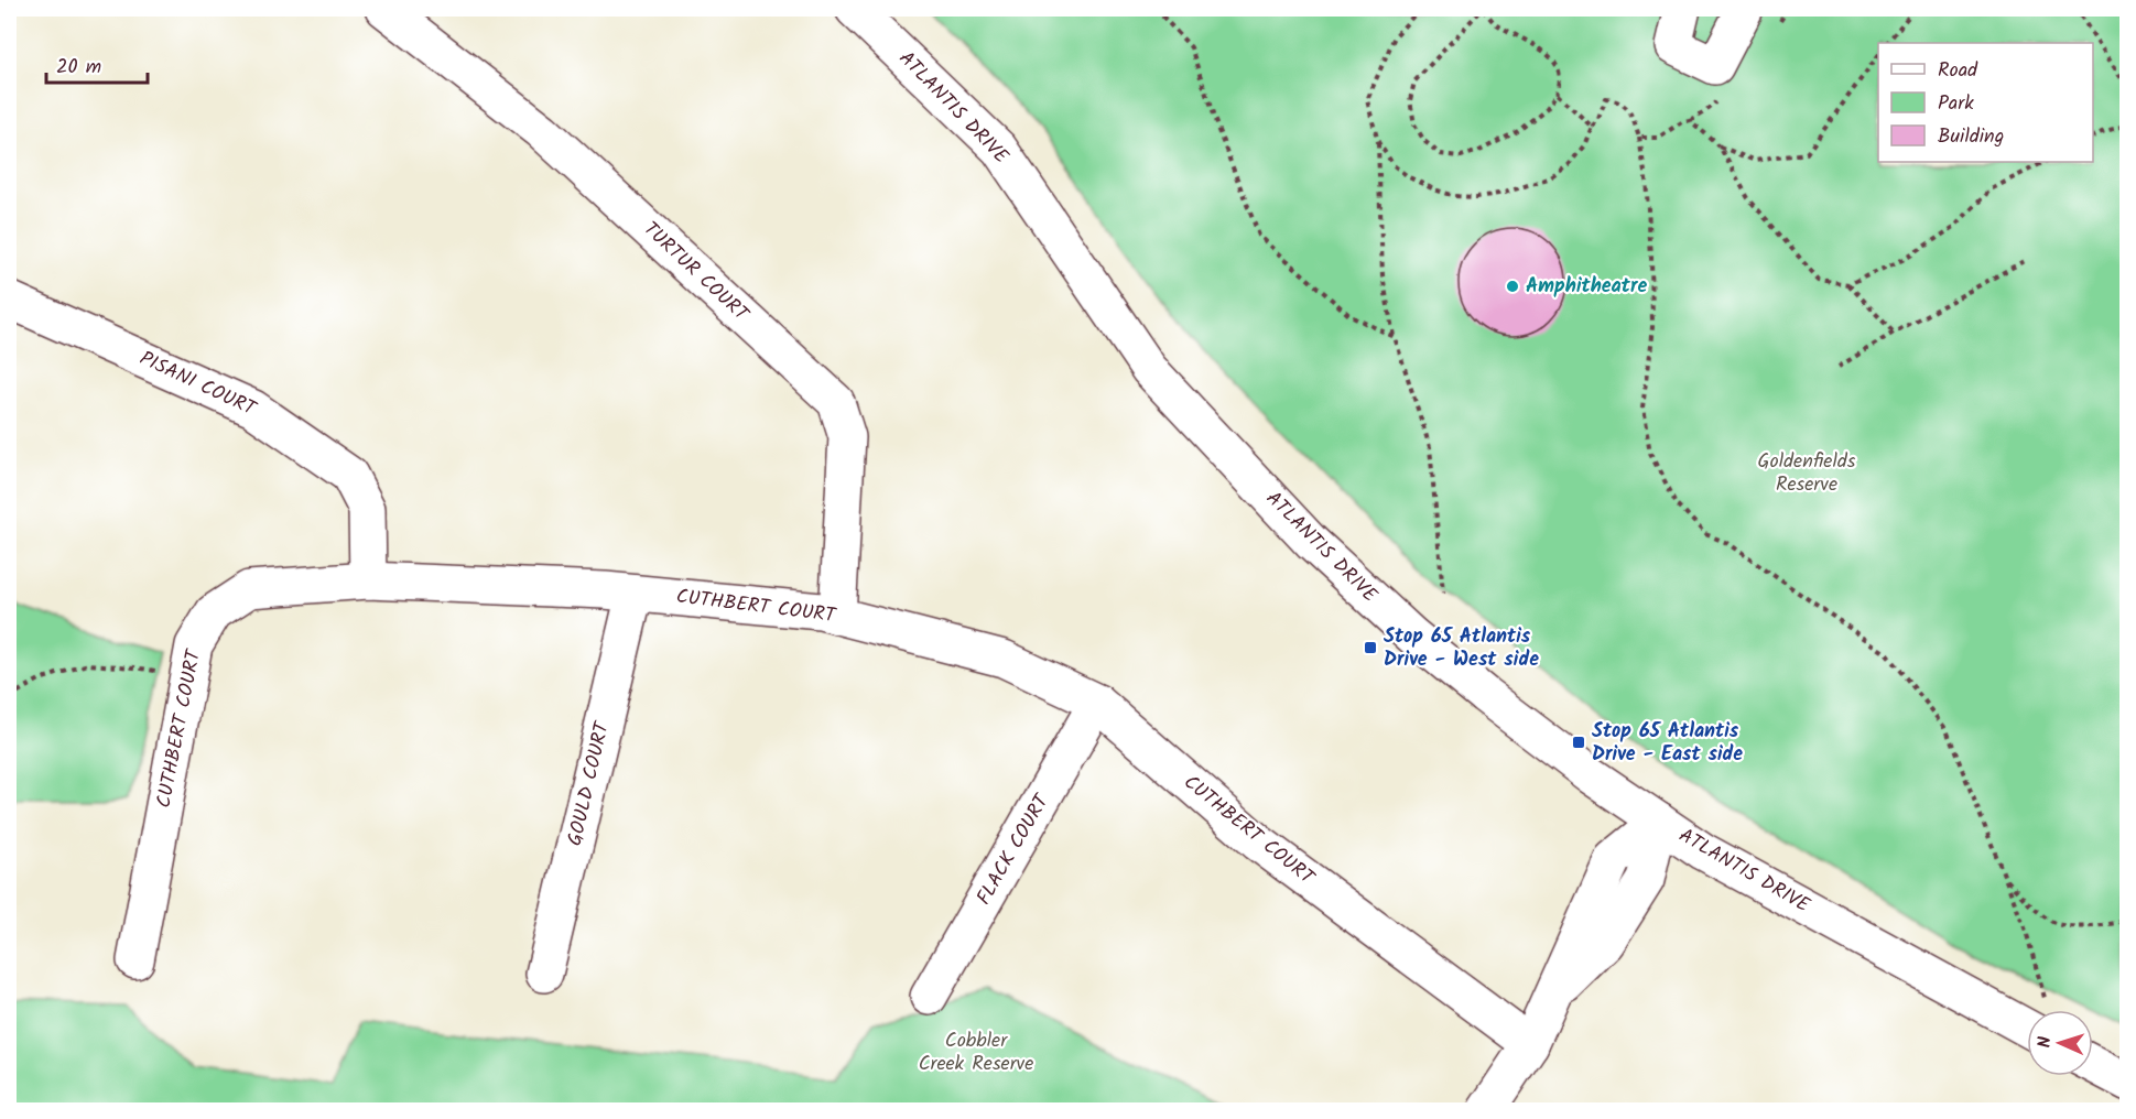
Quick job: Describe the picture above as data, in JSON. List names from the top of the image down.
{
  "streets": {
    "street": [
      "ATLANTIS DRIVE",
      "TURTUR COURT",
      "PISANI COURT",
      "CUTHBERT COURT",
      "GOULD COURT",
      "FLACK COURT"
    ]
  },
  "crossings": [
    ["TURTUR COURT", "CUTHBERT COURT"],
    ["PISANI COURT", "CUTHBERT COURT"],
    ["CUTHBERT COURT", "GOULD COURT"],
    ["CUTHBERT COURT", "FLACK COURT"]
  ],
  "parks": ["Goldenfields Reserve", "Cobbler Creek Reserve"],
  "places": {
    "other": ["Amphitheatre"],
    "transit": ["Stop 65 Atlantis Drive - West side", "Stop 65 Atlantis Drive - East side"]
  },
  "legend": ["Road", "Park", "Building"],
  "scale_bar": "20 m",
  "north": "left"
}
